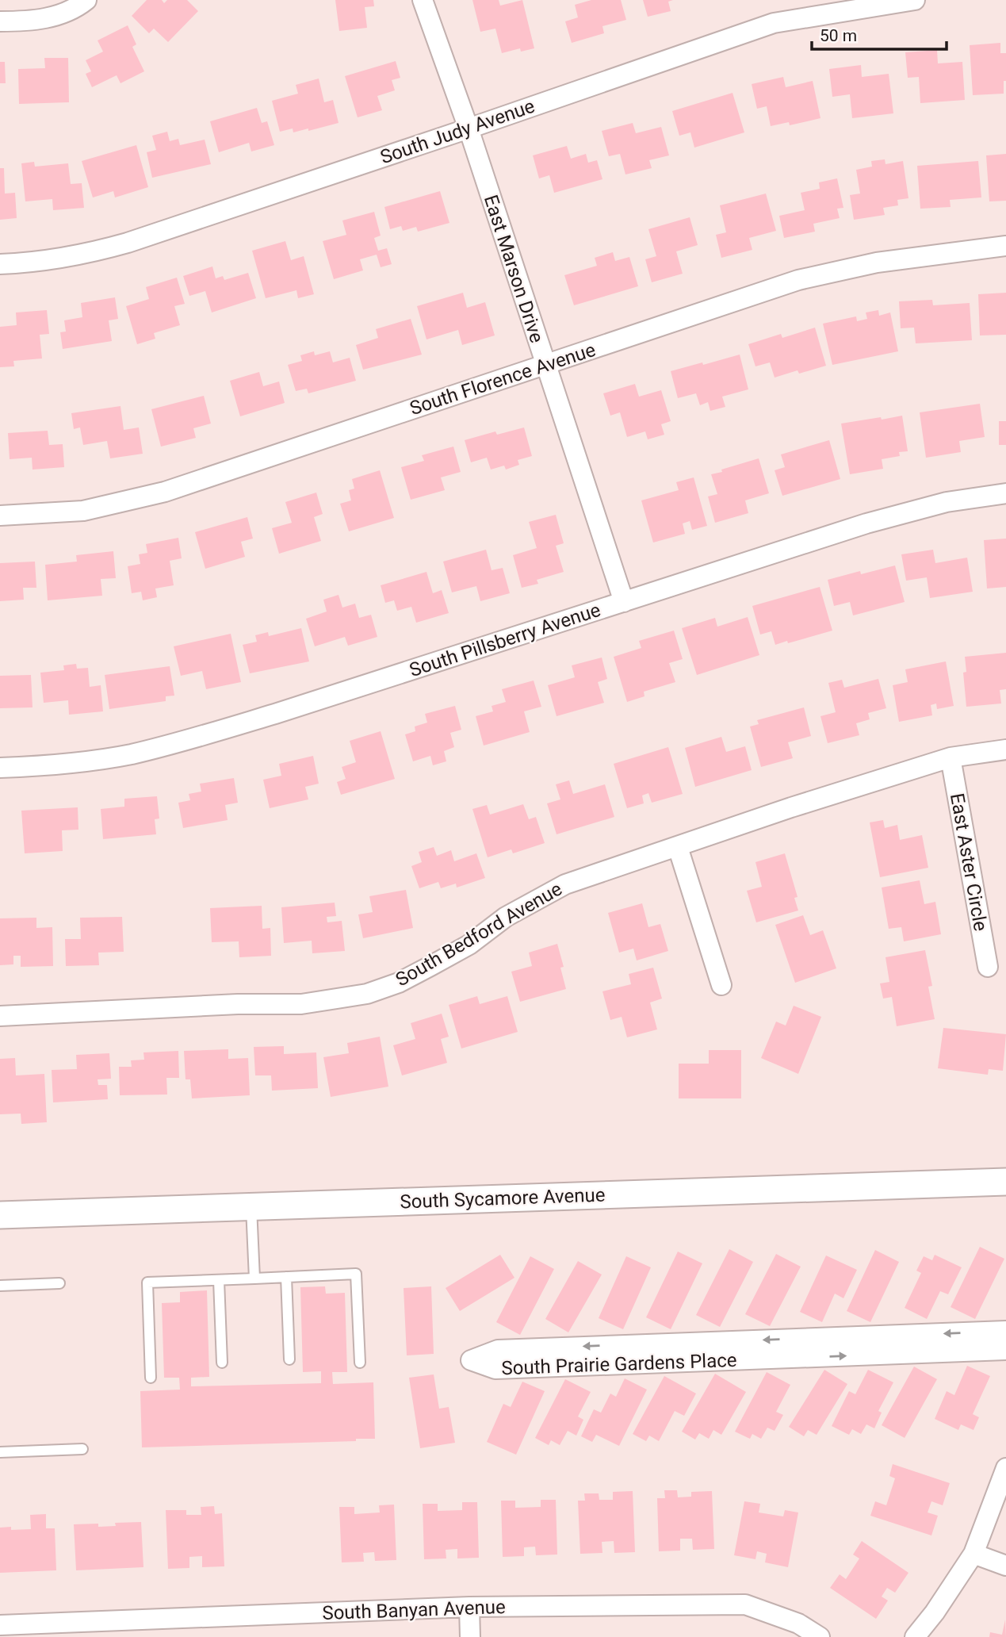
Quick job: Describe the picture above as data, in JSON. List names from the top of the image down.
{
  "streets": {
    "main road": ["South Sycamore Avenue"],
    "street": [
      "South Judy Avenue",
      "East Marson Drive",
      "South Florence Avenue",
      "South Pillsberry Avenue",
      "East Aster Circle",
      "South Bedford Avenue",
      "South Prairie Gardens Place",
      "South Banyan Avenue"
    ]
  },
  "crossings": [
    ["South Judy Avenue", "East Marson Drive"],
    ["East Marson Drive", "South Florence Avenue"],
    ["East Marson Drive", "South Pillsberry Avenue"],
    ["East Aster Circle", "South Bedford Avenue"]
  ],
  "scale_bar": "50 m"
}
